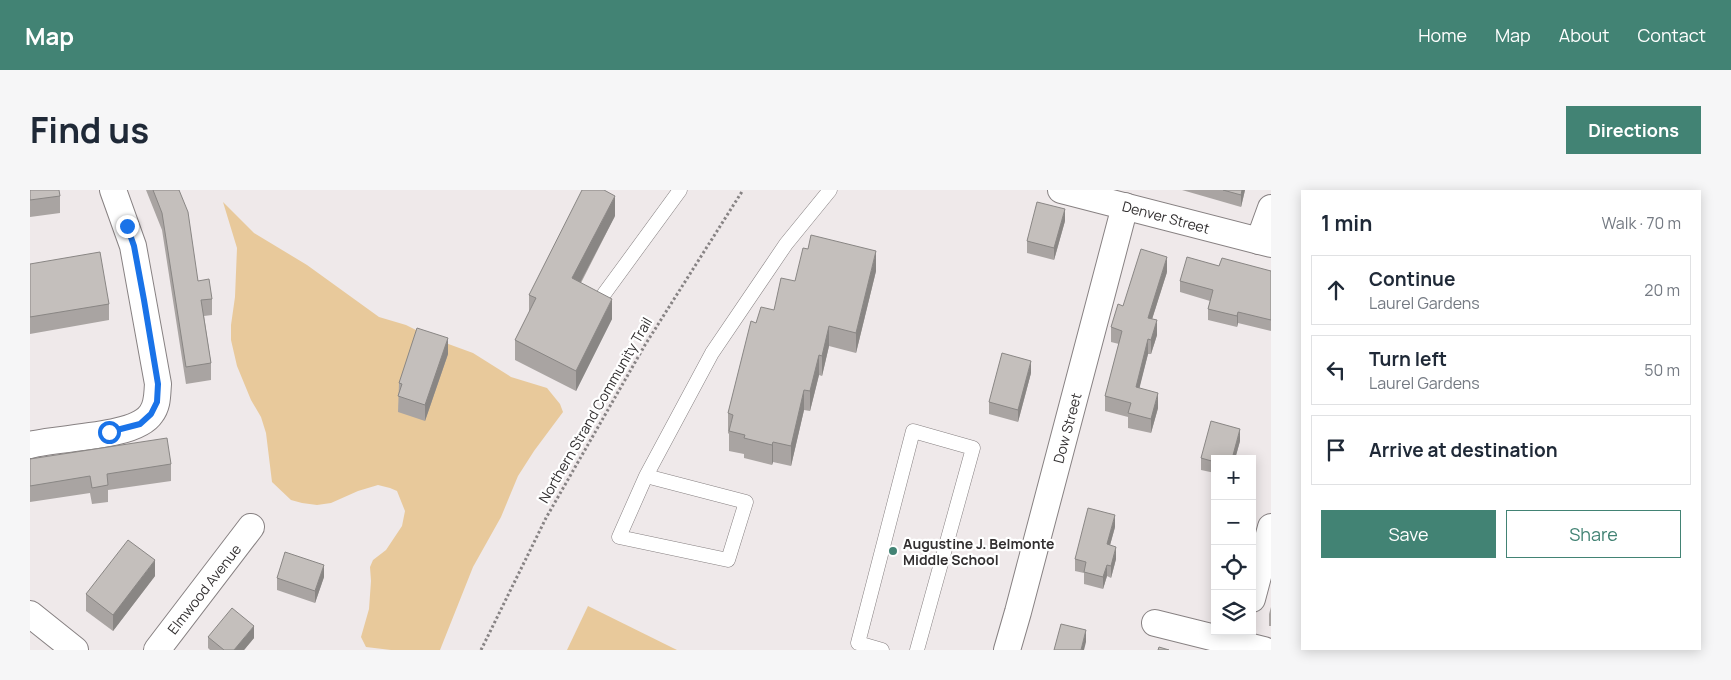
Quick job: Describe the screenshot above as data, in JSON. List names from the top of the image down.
{
  "streets": {
    "street": ["Denver Street", "Dow Street", "Elmwood Avenue"],
    "path": ["Northern Strand Community Trail"]
  },
  "crossings": [
    ["Denver Street", "Dow Street"]
  ],
  "places": ["Augustine J. Belmonte Middle School"],
  "page": {
    "header": "Map",
    "nav": [
      "Home",
      "Map",
      "About",
      "Contact"
    ],
    "title": "Find us",
    "buttons": [
      "Directions",
      ["Save", "Share"]
    ],
    "heading": ["1 min", "Walk · 70 m"],
    "list": [
      ["Continue", "Laurel Gardens", "20 m"],
      ["Turn left", "Laurel Gardens", "50 m"],
      "Arrive at destination"
    ],
    "map_buttons": ["+", "−"]
  }
}
